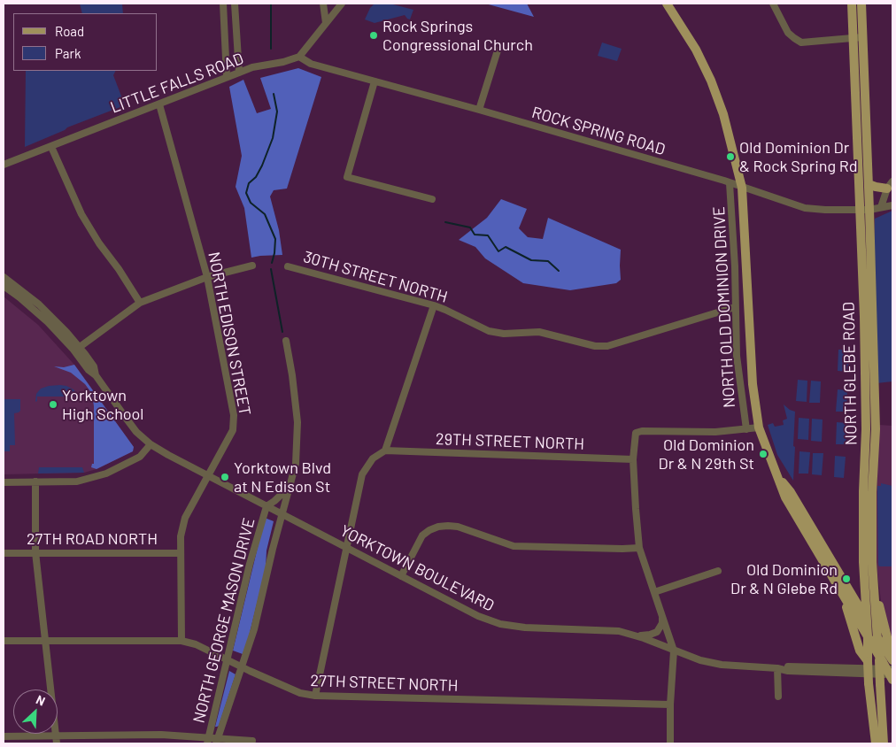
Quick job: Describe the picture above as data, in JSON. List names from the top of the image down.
{
  "streets": {
    "main road": ["NORTH GLEBE ROAD"],
    "street": [
      "LITTLE FALLS ROAD",
      "ROCK SPRING ROAD",
      "30TH STREET NORTH",
      "NORTH OLD DOMINION DRIVE",
      "NORTH EDISON STREET",
      "29TH STREET NORTH",
      "27TH ROAD NORTH",
      "YORKTOWN BOULEVARD",
      "NORTH GEORGE MASON DRIVE",
      "27TH STREET NORTH"
    ]
  },
  "crossings": [
    ["LITTLE FALLS ROAD", "ROCK SPRING ROAD"],
    ["LITTLE FALLS ROAD", "NORTH EDISON STREET"],
    ["ROCK SPRING ROAD", "NORTH OLD DOMINION DRIVE"],
    ["ROCK SPRING ROAD", "NORTH GLEBE ROAD"],
    ["30TH STREET NORTH", "NORTH OLD DOMINION DRIVE"],
    ["NORTH EDISON STREET", "27TH ROAD NORTH"],
    ["NORTH EDISON STREET", "YORKTOWN BOULEVARD"],
    ["NORTH EDISON STREET", "27TH STREET NORTH"],
    ["YORKTOWN BOULEVARD", "NORTH GEORGE MASON DRIVE"],
    ["NORTH GEORGE MASON DRIVE", "27TH STREET NORTH"]
  ],
  "places": [
    "Rock Springs Congressional Church",
    "Old Dominion Dr & Rock Spring Rd",
    "Yorktown High School",
    "Old Dominion Dr & N 29th St",
    "Yorktown Blvd at N Edison St",
    "Old Dominion Dr & N Glebe Rd"
  ],
  "legend": ["Road", "Park"],
  "north": "top right"
}
